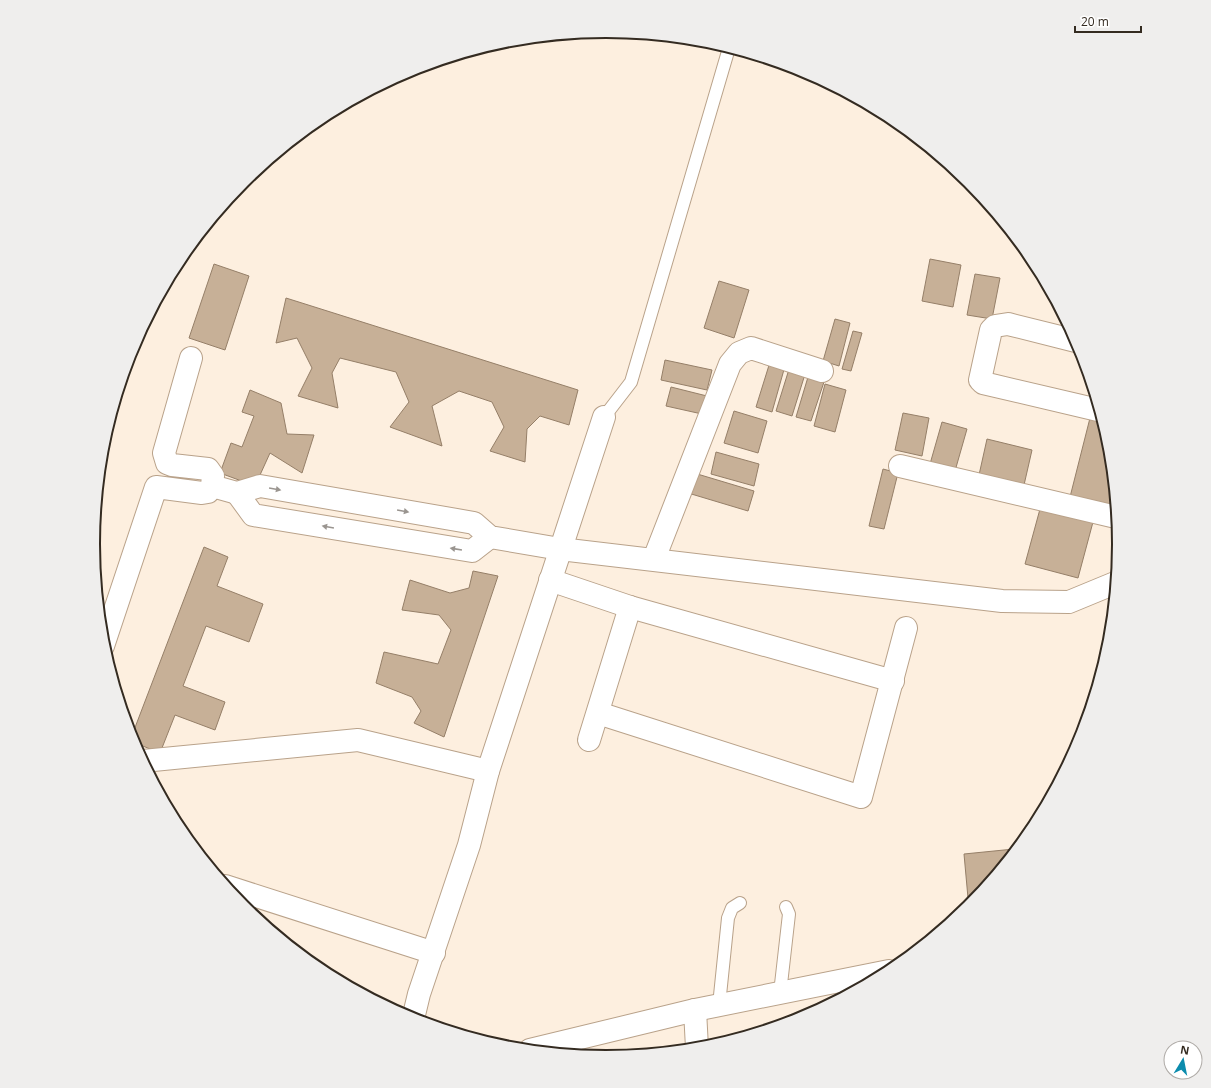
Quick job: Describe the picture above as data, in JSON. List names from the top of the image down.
{
  "scale_bar": "20 m",
  "north": "top"
}
